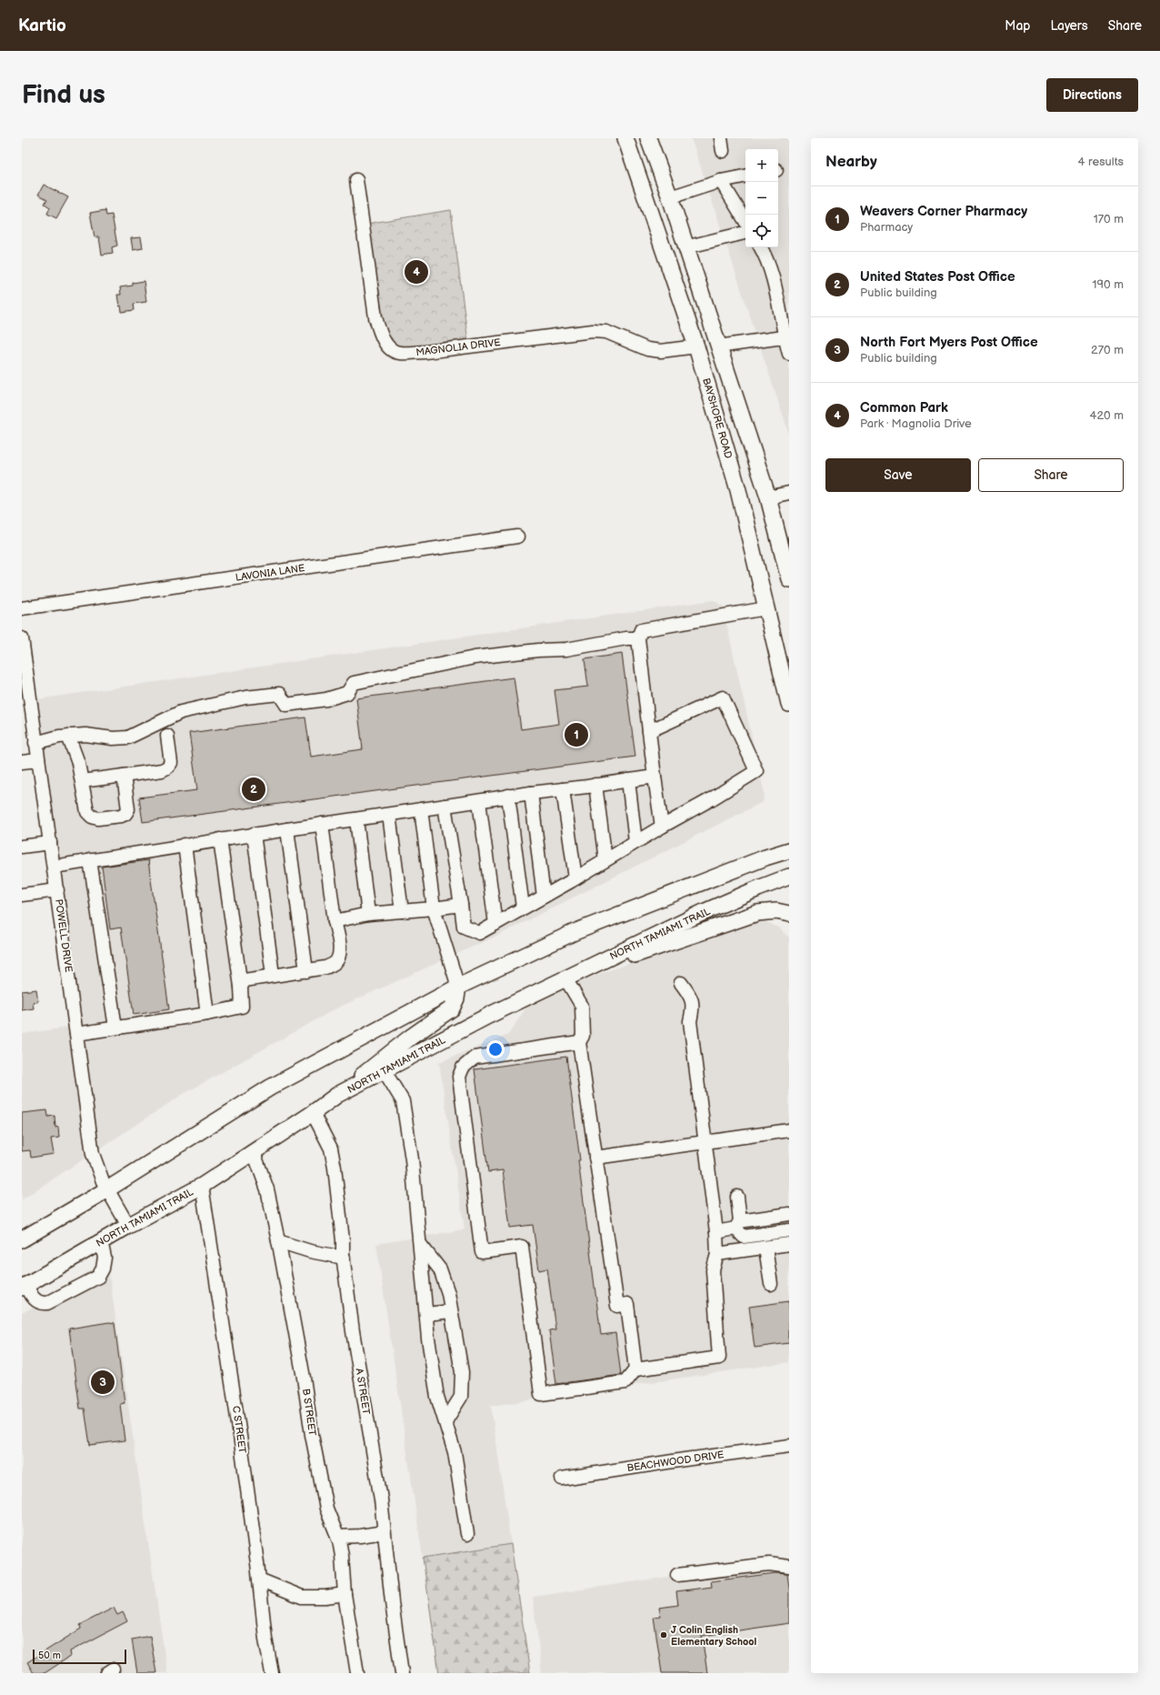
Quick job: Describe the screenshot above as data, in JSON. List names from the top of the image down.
{
  "streets": {
    "main road": ["BAYSHORE ROAD", "NORTH TAMIAMI TRAIL"],
    "street": [
      "MAGNOLIA DRIVE",
      "LAVONIA LANE",
      "POWELL DRIVE",
      "A STREET",
      "B STREET",
      "C STREET",
      "BEACHWOOD DRIVE"
    ]
  },
  "crossings": [
    ["MAGNOLIA DRIVE", "BAYSHORE ROAD"],
    ["NORTH TAMIAMI TRAIL", "POWELL DRIVE"],
    ["NORTH TAMIAMI TRAIL", "A STREET"],
    ["NORTH TAMIAMI TRAIL", "B STREET"],
    ["NORTH TAMIAMI TRAIL", "C STREET"]
  ],
  "places": ["J Colin English Elementary School"],
  "scale_bar": "50 m",
  "page": {
    "header": "Kartio",
    "nav": ["Map", "Layers", "Share"],
    "buttons": [
      "Directions",
      ["Save", "Share"]
    ],
    "title": "Find us",
    "heading": ["Nearby", "4 results"],
    "map_buttons": ["+", "−"],
    "list": [
      {
        "mark": "1",
        "name": "Weavers Corner Pharmacy",
        "note": "Pharmacy",
        "value": "170 m"
      },
      {
        "mark": "2",
        "name": "United States Post Office",
        "note": "Public building",
        "value": "190 m"
      },
      {
        "mark": "3",
        "name": "North Fort Myers Post Office",
        "note": "Public building",
        "value": "270 m"
      },
      {
        "mark": "4",
        "name": "Common Park",
        "note": "Park · Magnolia Drive",
        "value": "420 m"
      }
    ],
    "pins": [
      "4",
      "1",
      "2",
      "3"
    ],
    "scale": "50 m"
  }
}
